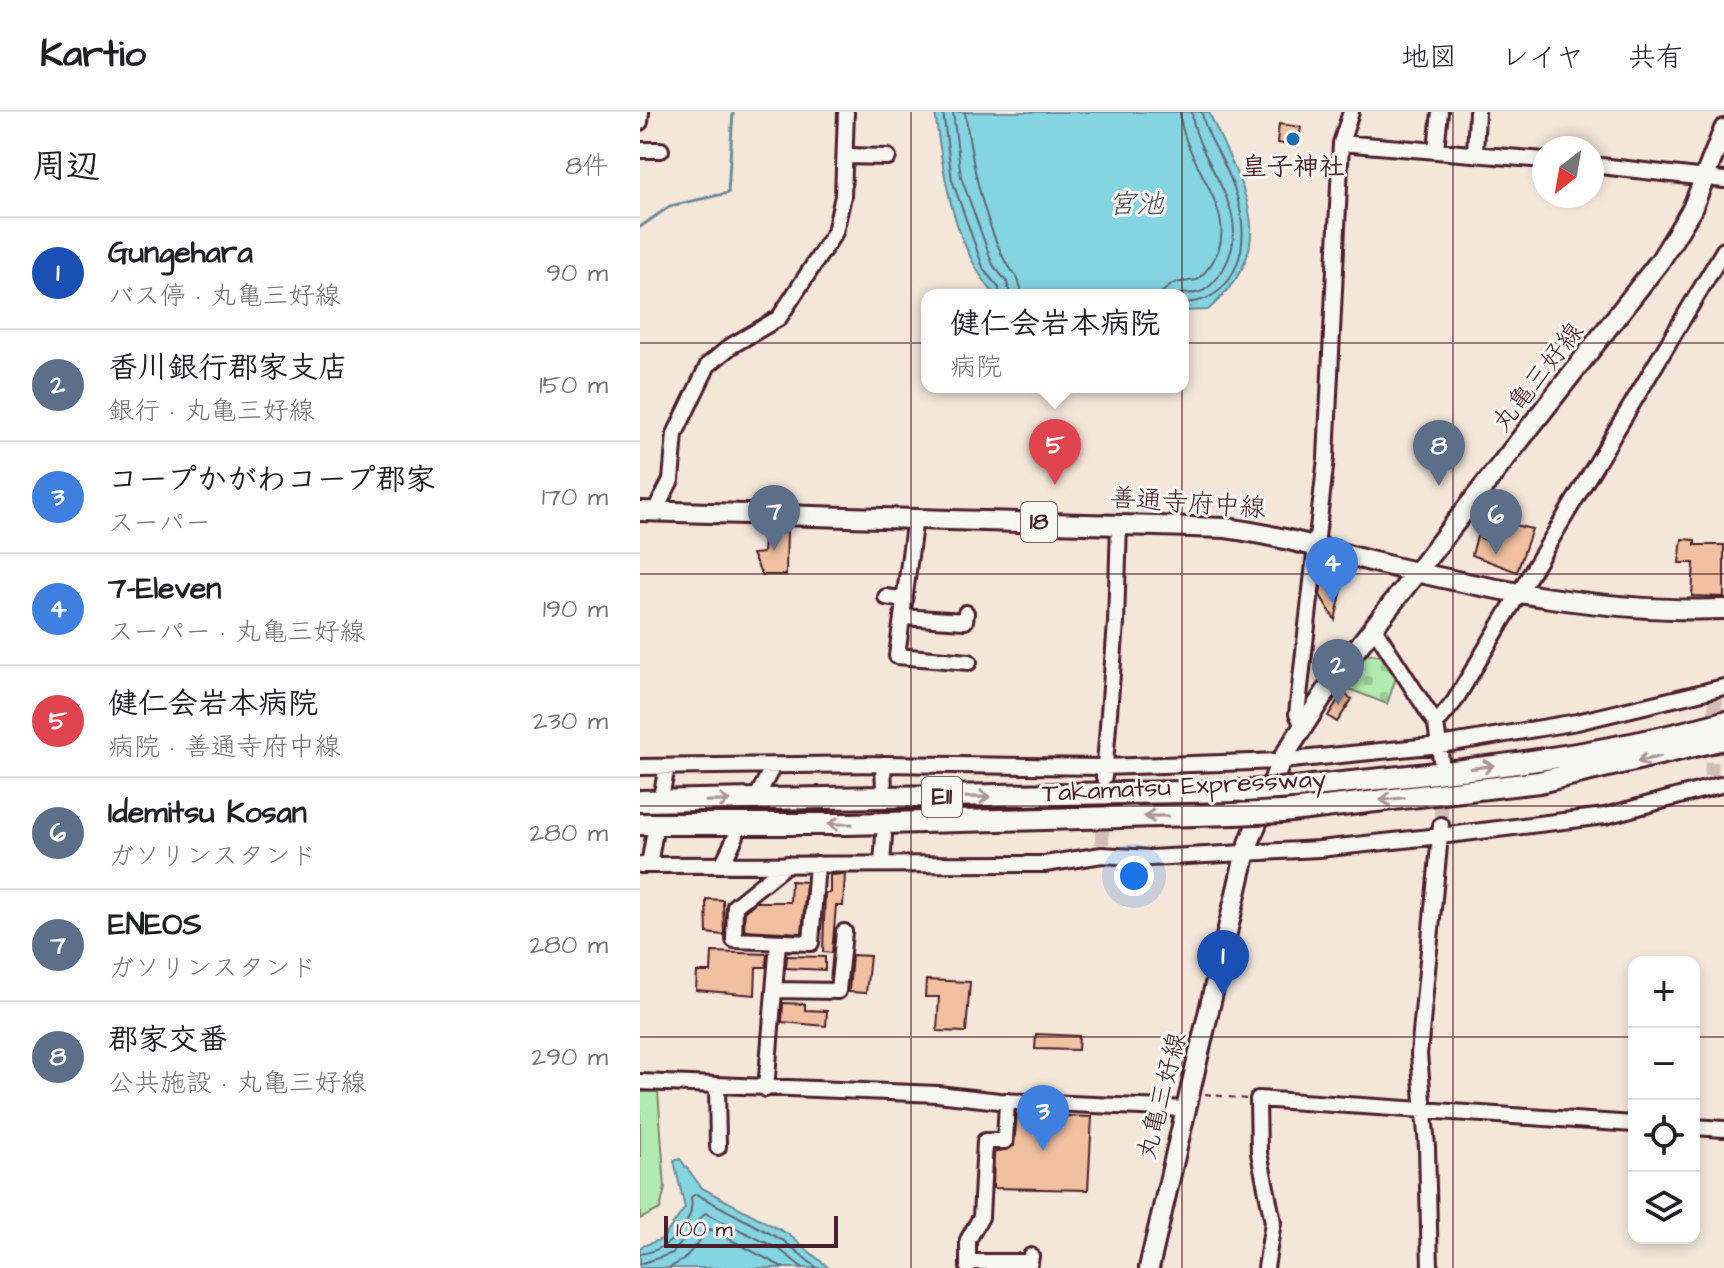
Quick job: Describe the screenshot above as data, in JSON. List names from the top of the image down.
{
  "streets": {
    "highway": ["Takamatsu Expressway", "E11"],
    "main road": ["丸亀三好線", "善通寺府中線", "18"]
  },
  "crossings": [
    ["丸亀三好線", "善通寺府中線"]
  ],
  "water": ["宮池"],
  "places": ["皇子神社"],
  "scale_bar": "100 m",
  "north": "bottom left",
  "page": {
    "header": "Kartio",
    "nav": ["地図", "レイヤ", "共有"],
    "heading": ["周辺", "8件"],
    "list": [
      {
        "mark": "1",
        "name": "Gungehara",
        "note": "バス停 · 丸亀三好線",
        "value": "90 m"
      },
      {
        "mark": "2",
        "name": "香川銀行郡家支店",
        "note": "銀行 · 丸亀三好線",
        "value": "150 m"
      },
      {
        "mark": "3",
        "name": "コープかがわコープ郡家",
        "note": "スーパー",
        "value": "170 m"
      },
      {
        "mark": "4",
        "name": "7-Eleven",
        "note": "スーパー · 丸亀三好線",
        "value": "190 m"
      },
      {
        "mark": "5",
        "name": "健仁会岩本病院",
        "note": "病院 · 善通寺府中線",
        "value": "230 m"
      },
      {
        "mark": "6",
        "name": "Idemitsu Kosan",
        "note": "ガソリンスタンド",
        "value": "280 m"
      },
      {
        "mark": "7",
        "name": "ENEOS",
        "note": "ガソリンスタンド",
        "value": "280 m"
      },
      {
        "mark": "8",
        "name": "郡家交番",
        "note": "公共施設 · 丸亀三好線",
        "value": "290 m"
      }
    ],
    "popup": ["健仁会岩本病院", "病院"],
    "pins": [
      "5",
      "8",
      "7",
      "6",
      "4",
      "2",
      "1",
      "3"
    ],
    "map_buttons": ["+", "−"],
    "scale": "100 m"
  }
}
